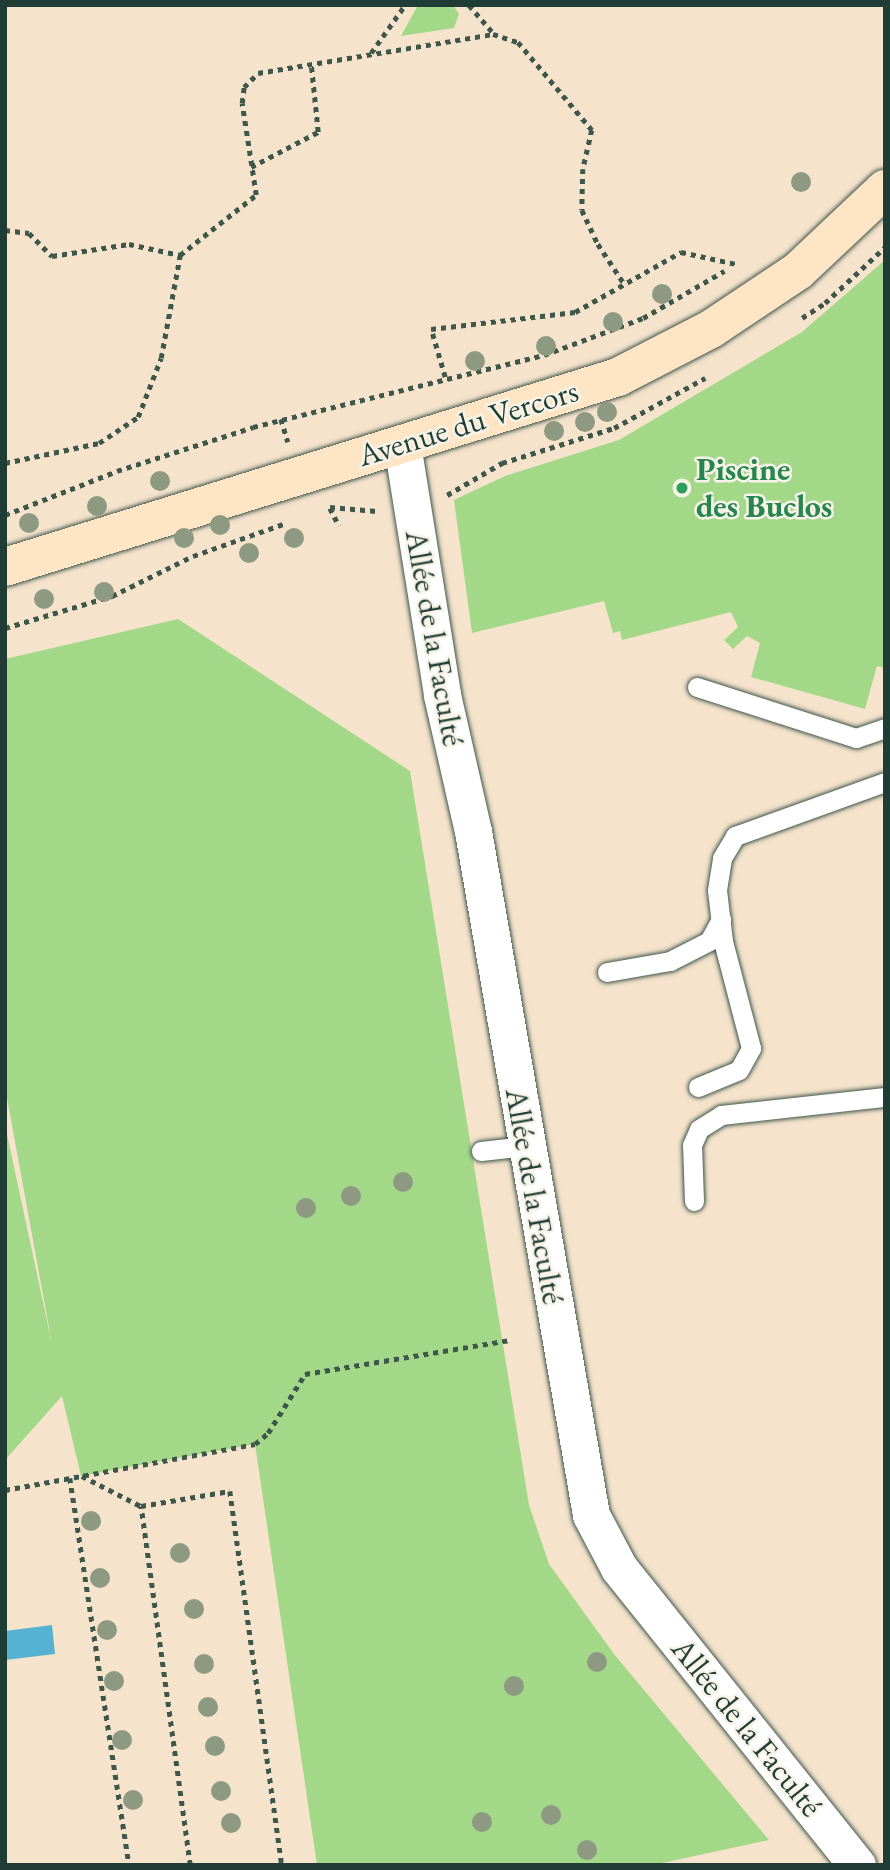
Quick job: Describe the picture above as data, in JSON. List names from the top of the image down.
{
  "streets": {
    "street": ["Avenue du Vercors", "Allée de la Faculté"]
  },
  "crossings": [
    ["Avenue du Vercors", "Allée de la Faculté"]
  ],
  "places": ["Piscine des Buclos"]
}
